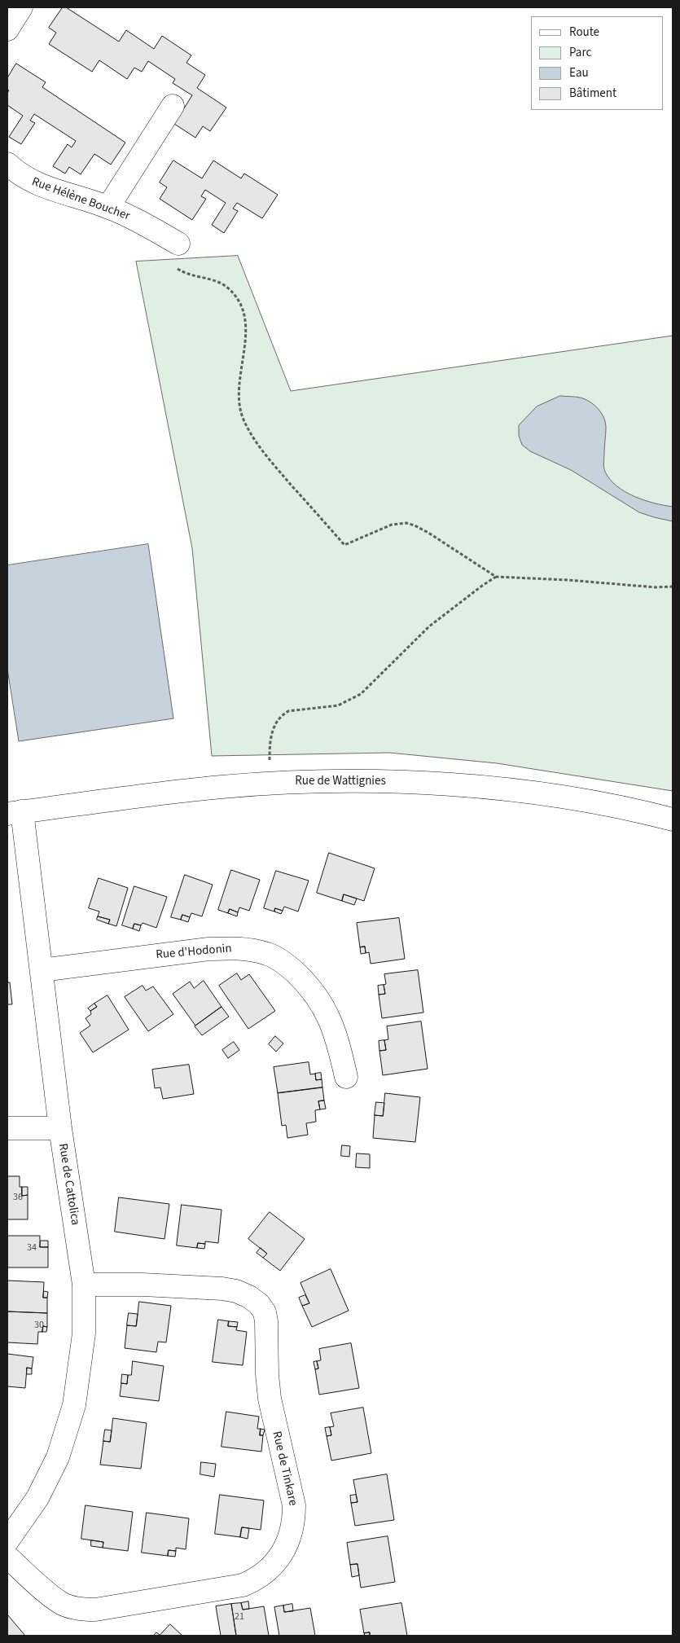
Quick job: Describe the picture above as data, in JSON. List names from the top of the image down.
{
  "streets": {
    "street": [
      "Rue Hélène Boucher",
      "Rue de Wattignies",
      "Rue d'Hodonin",
      "Rue de Cattolica",
      "Rue de Tinkare"
    ]
  },
  "crossings": [
    ["Rue de Wattignies", "Rue de Cattolica"],
    ["Rue d'Hodonin", "Rue de Cattolica"],
    ["Rue de Cattolica", "Rue de Tinkare"]
  ],
  "house_numbers": [
    "36",
    "34",
    "30",
    "21"
  ],
  "legend": [
    "Route",
    "Parc",
    "Eau",
    "Bâtiment"
  ]
}
